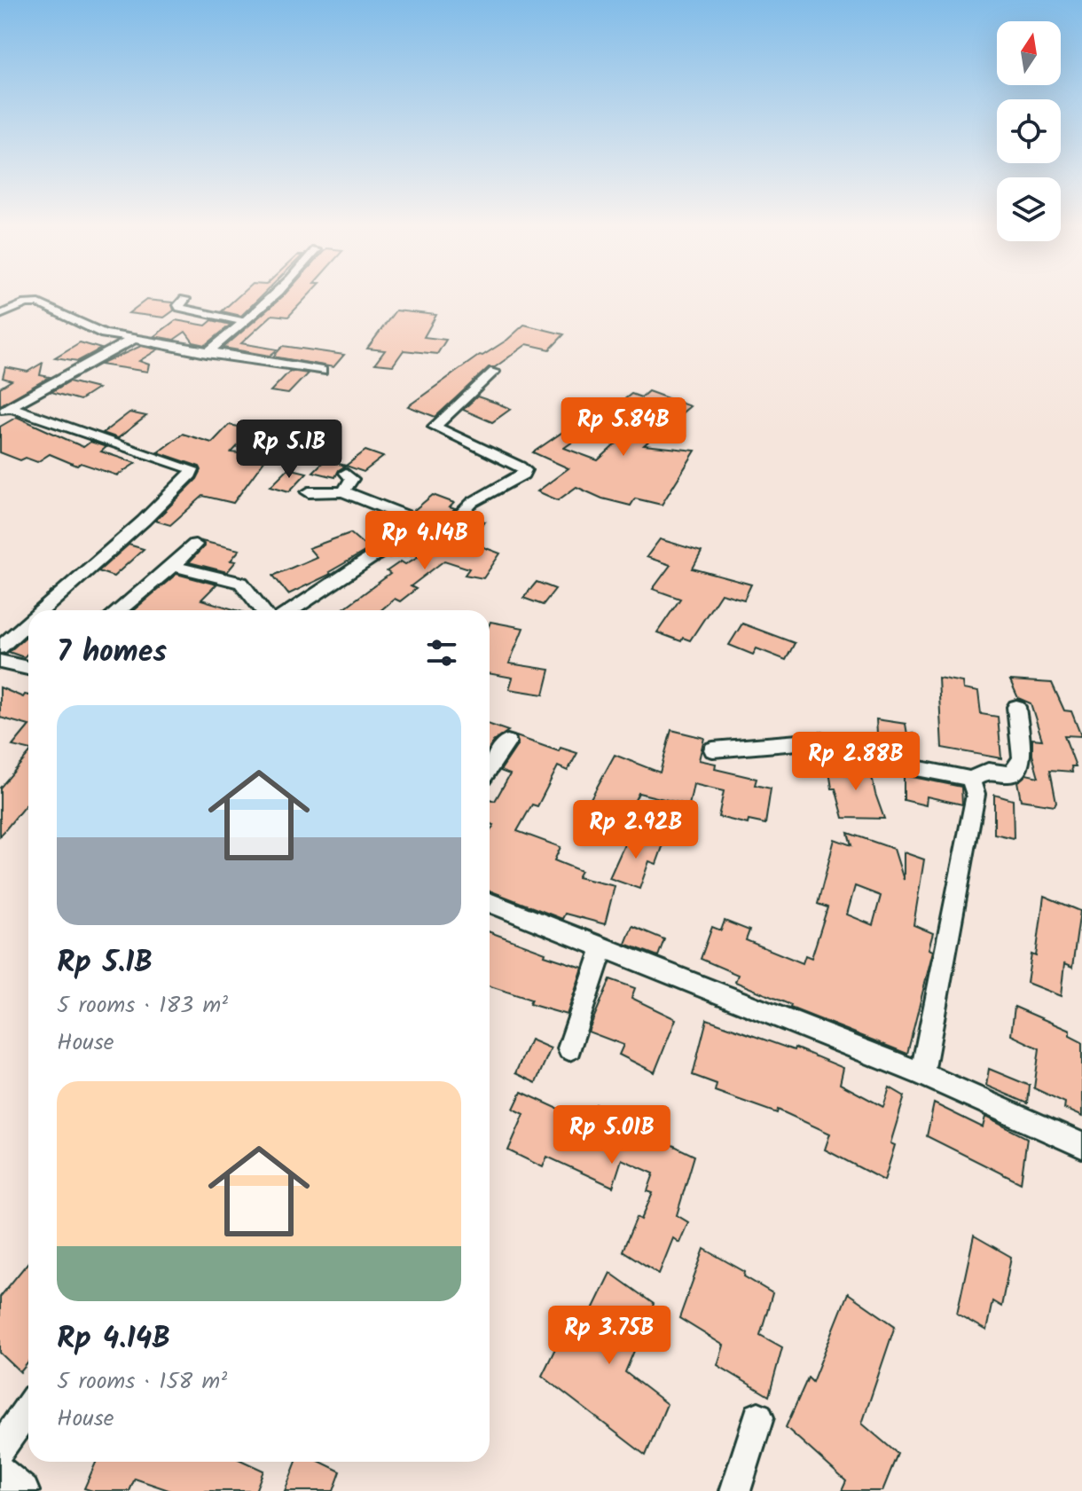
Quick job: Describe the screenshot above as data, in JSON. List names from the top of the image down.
{
  "north": "top",
  "page": {
    "price": [
      "Rp 5.84B",
      "Rp 5.1B",
      "Rp 4.14B",
      "Rp 2.88B",
      "Rp 2.92B",
      "Rp 5.01B",
      "Rp 3.75B"
    ],
    "heading": "7 homes",
    "list": [
      {
        "name": "Rp 5.1B",
        "note": "5 rooms · 183 m² · House"
      },
      {
        "name": "Rp 4.14B",
        "note": "5 rooms · 158 m² · House"
      }
    ]
  }
}
